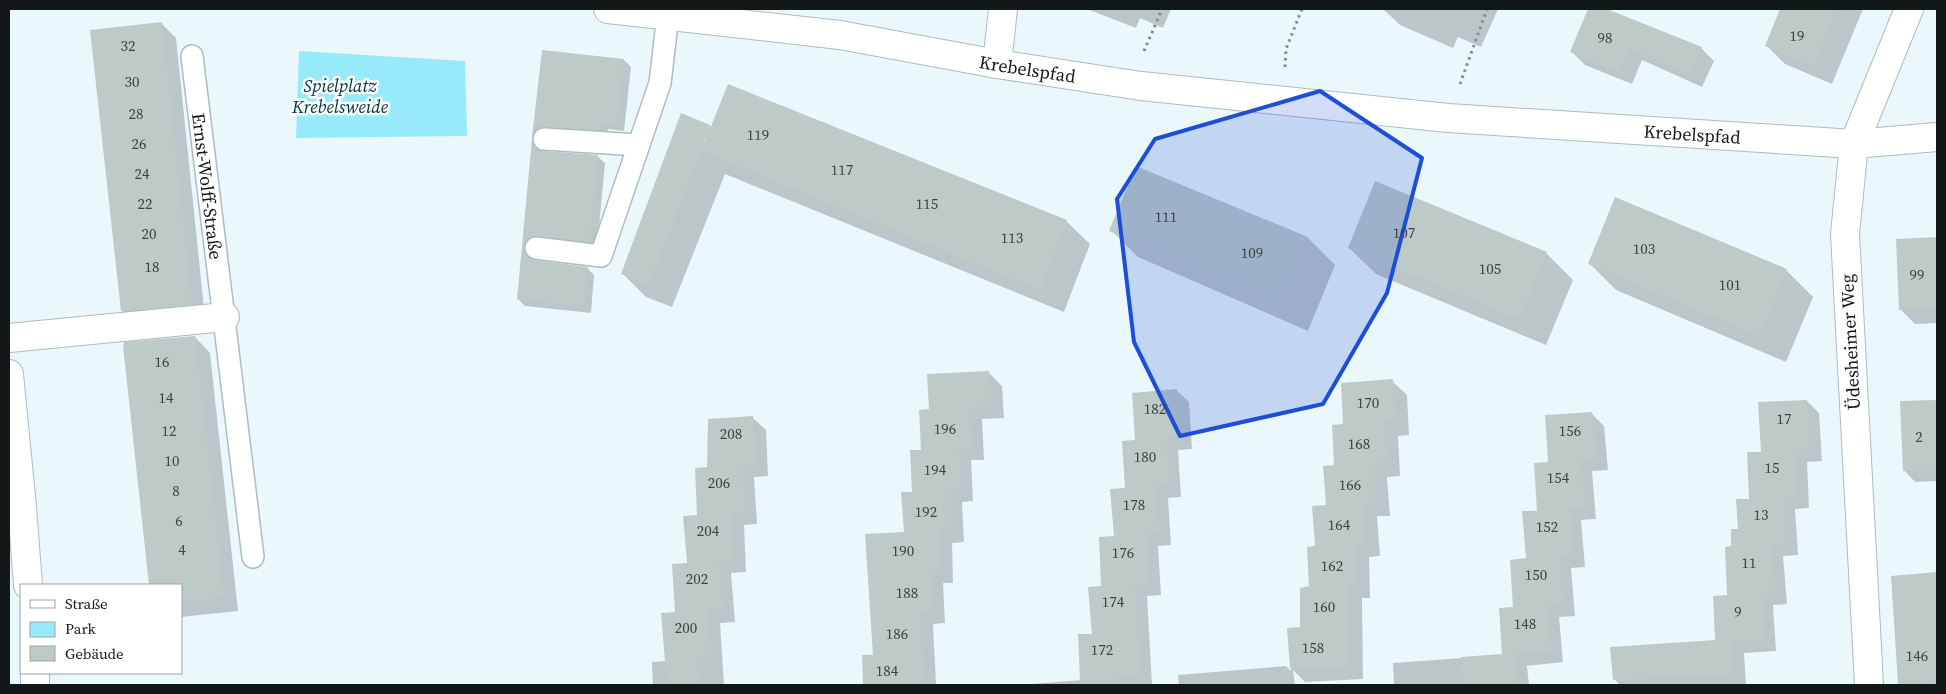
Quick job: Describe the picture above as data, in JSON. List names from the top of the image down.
{
  "streets": {
    "street": ["Krebelspfad", "Üdesheimer Weg"],
    "lane": ["Ernst-Wolff-Straße"]
  },
  "crossings": [
    ["Krebelspfad", "Üdesheimer Weg"]
  ],
  "parks": ["Spielplatz Krebelsweide"],
  "house_numbers": [
    "19",
    "98",
    "32",
    "30",
    "28",
    "119",
    "26",
    "117",
    "24",
    "22",
    "115",
    "111",
    "107",
    "20",
    "113",
    "103",
    "109",
    "18",
    "105",
    "99",
    "101",
    "16",
    "14",
    "170",
    "182",
    "17",
    "196",
    "12",
    "156",
    "208",
    "2",
    "168",
    "180",
    "10",
    "15",
    "194",
    "154",
    "206",
    "166",
    "8",
    "178",
    "192",
    "13",
    "6",
    "164",
    "152",
    "204",
    "4",
    "190",
    "176",
    "11",
    "162",
    "150",
    "202",
    "188",
    "174",
    "160",
    "9",
    "148",
    "200",
    "186",
    "158",
    "172",
    "146",
    "184"
  ],
  "legend": ["Straße", "Park", "Gebäude"]
}
